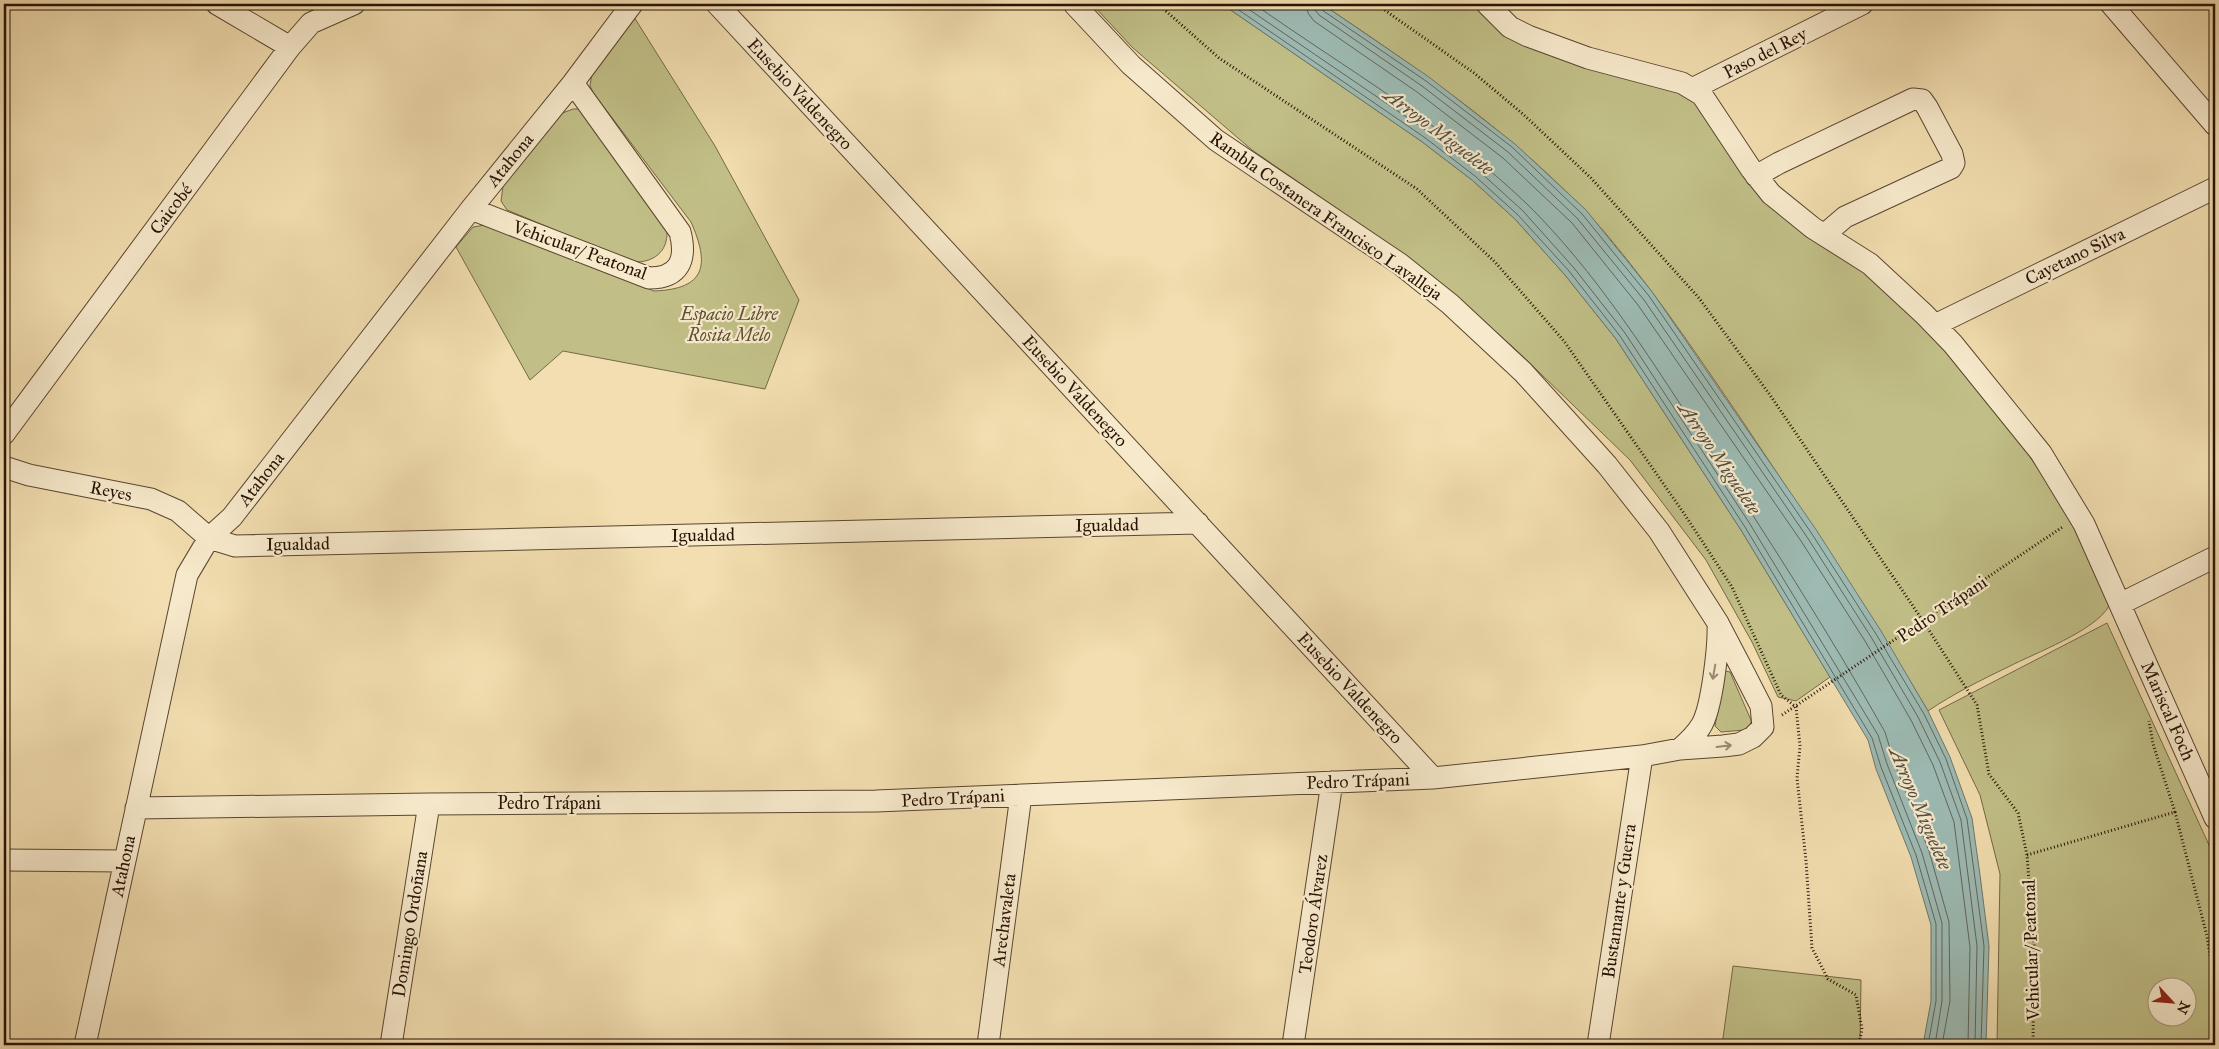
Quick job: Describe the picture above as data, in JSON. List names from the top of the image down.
{
  "streets": {
    "street": [
      "Paso del Rey",
      "Eusebio Valdenegro",
      "Atahona",
      "Caicobé",
      "Rambla Costanera Francisco Lavalleja",
      "Vehicular/ Peatonal",
      "Cayetano Silva",
      "Reyes",
      "Igualdad",
      "Pedro Trápani",
      "Mariscal Foch",
      "Bustamante y Guerra",
      "Teodoro Álvarez",
      "Arechavaleta",
      "Domingo Ordoñana"
    ]
  },
  "crossings": [
    ["Paso del Rey", "Mariscal Foch"],
    ["Eusebio Valdenegro", "Igualdad"],
    ["Eusebio Valdenegro", "Pedro Trápani"],
    ["Atahona", "Vehicular/ Peatonal"],
    ["Atahona", "Reyes"],
    ["Atahona", "Igualdad"],
    ["Atahona", "Pedro Trápani"],
    ["Rambla Costanera Francisco Lavalleja", "Pedro Trápani"],
    ["Vehicular/ Peatonal", "Pedro Trápani"],
    ["Cayetano Silva", "Mariscal Foch"],
    ["Reyes", "Igualdad"],
    ["Pedro Trápani", "Mariscal Foch"],
    ["Pedro Trápani", "Bustamante y Guerra"],
    ["Pedro Trápani", "Teodoro Álvarez"],
    ["Pedro Trápani", "Arechavaleta"],
    ["Pedro Trápani", "Domingo Ordoñana"]
  ],
  "water": ["Arroyo Miguelete"],
  "parks": ["Espacio Libre Rosita Melo"],
  "north": "bottom right"
}
